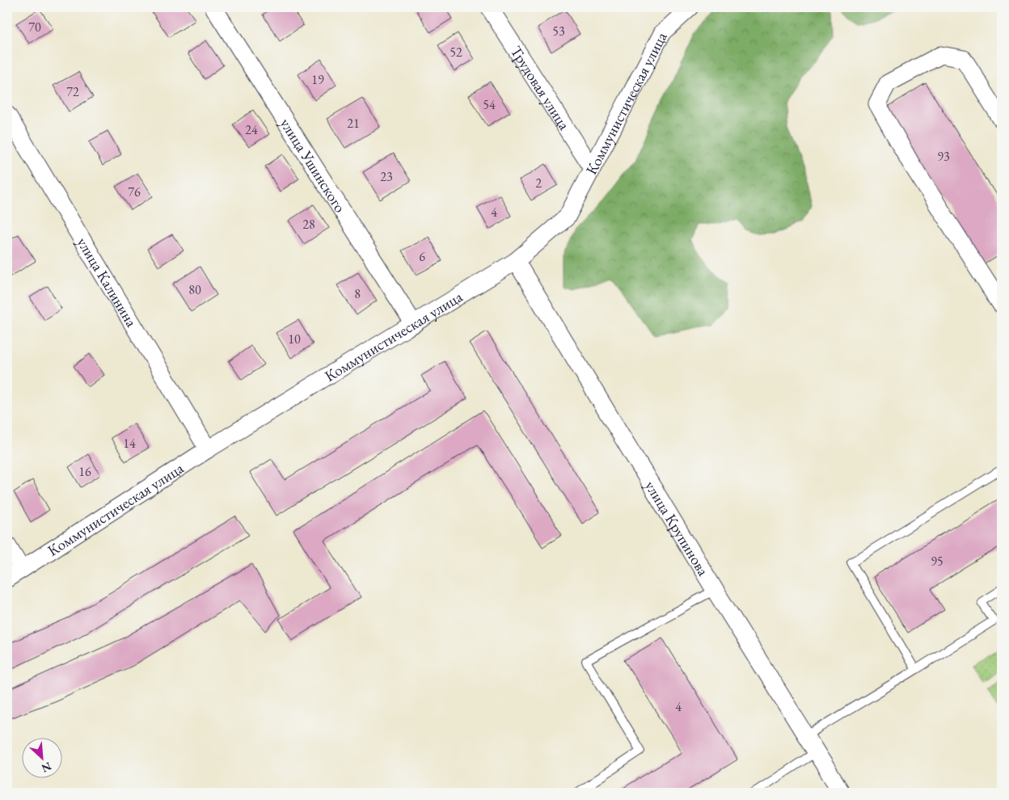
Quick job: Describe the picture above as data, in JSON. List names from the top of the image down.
{
  "streets": {
    "street": [
      "Трудовая улица",
      "Коммунистическая улица",
      "улица Ушинского",
      "улица Калинина",
      "улица Крупинова"
    ]
  },
  "crossings": [
    ["Трудовая улица", "Коммунистическая улица"],
    ["Коммунистическая улица", "улица Ушинского"],
    ["Коммунистическая улица", "улица Калинина"],
    ["Коммунистическая улица", "улица Крупинова"]
  ],
  "house_numbers": [
    "70",
    "53",
    "52",
    "19",
    "72",
    "54",
    "21",
    "24",
    "93",
    "23",
    "2",
    "76",
    "4",
    "28",
    "6",
    "80",
    "8",
    "10",
    "14",
    "16",
    "95",
    "4"
  ],
  "north": "bottom right"
}
